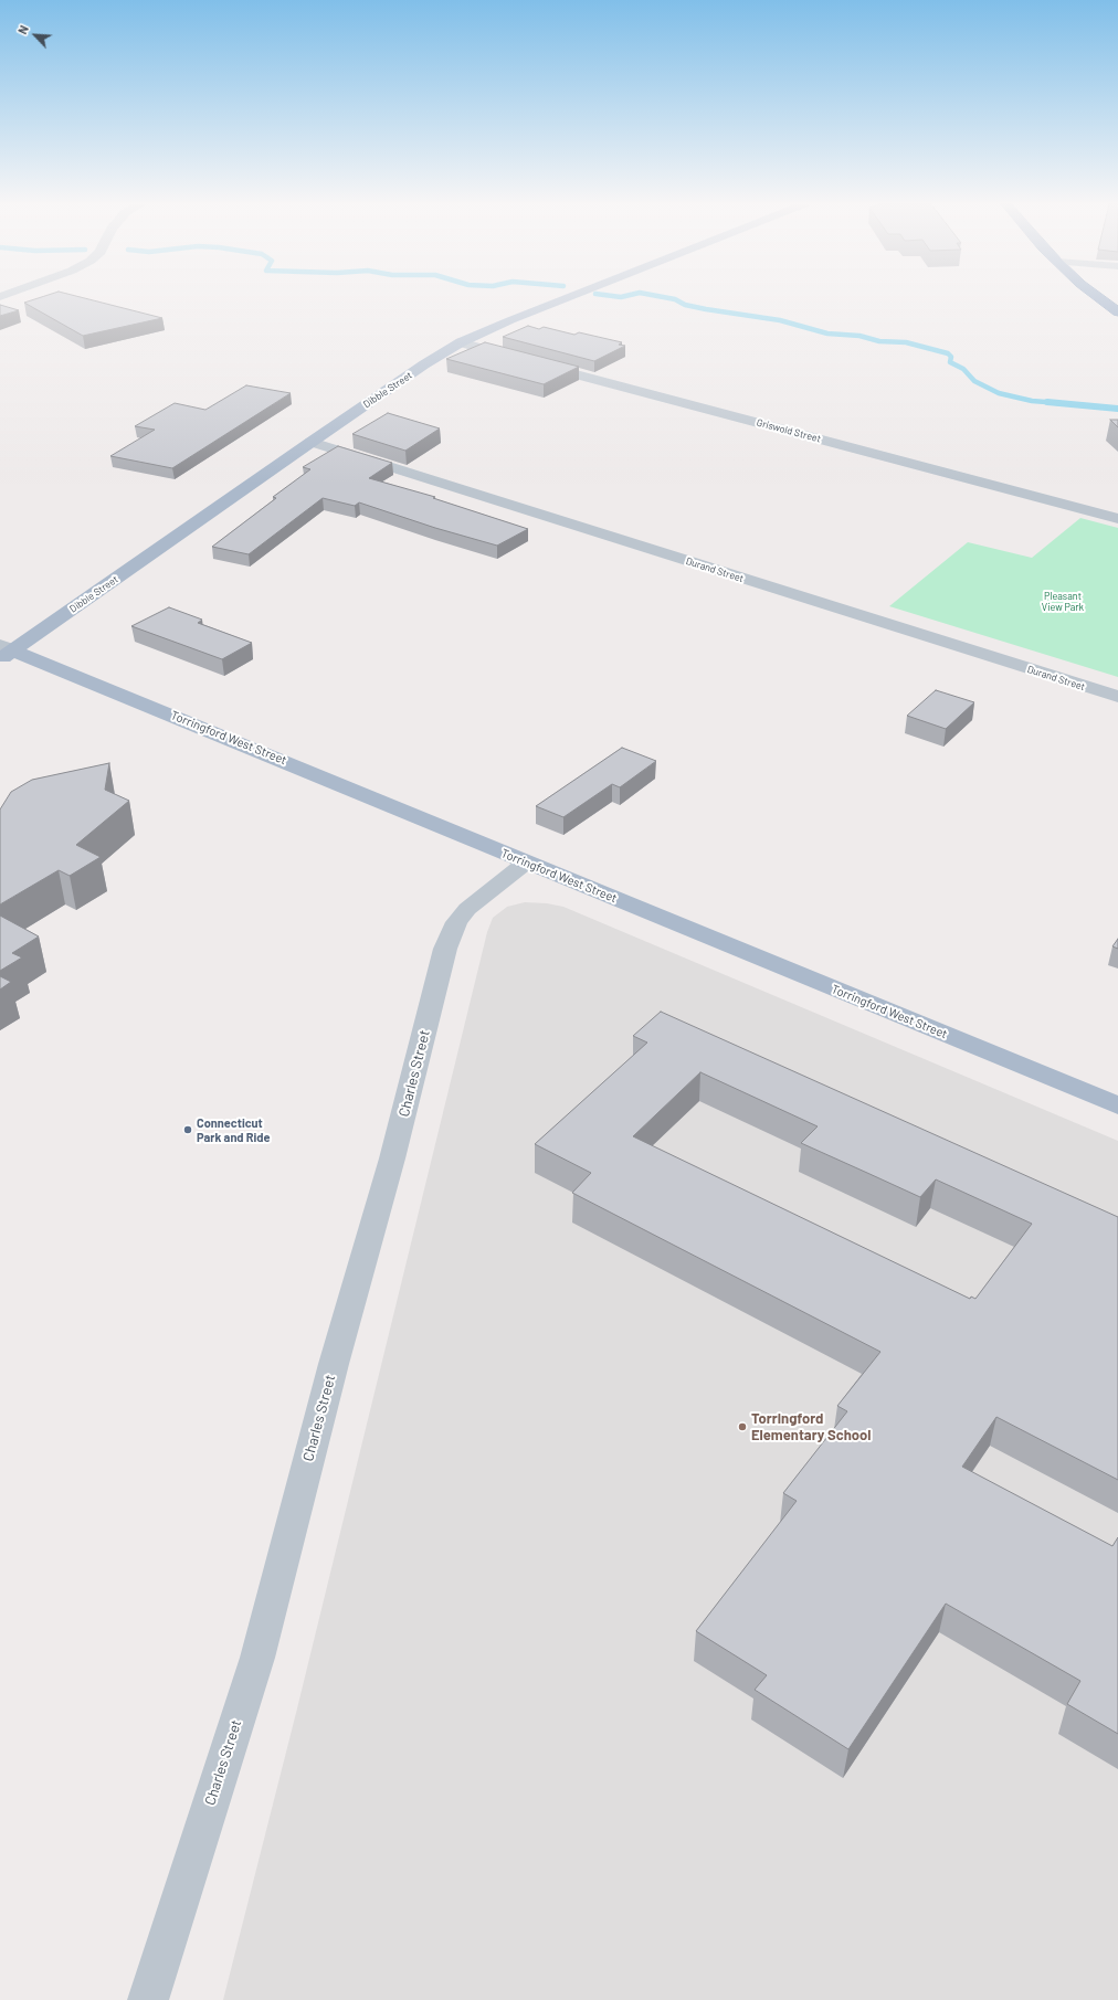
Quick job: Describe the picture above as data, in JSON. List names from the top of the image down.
{
  "streets": {
    "main road": ["Dibble Street", "Torringford West Street"],
    "street": ["Griswold Street", "Durand Street", "Charles Street"]
  },
  "crossings": [
    ["Dibble Street", "Durand Street"],
    ["Dibble Street", "Torringford West Street"],
    ["Torringford West Street", "Charles Street"]
  ],
  "parks": ["Pleasant View Park"],
  "places": ["Connecticut Park and Ride", "Torringford Elementary School"],
  "north": "top left"
}
